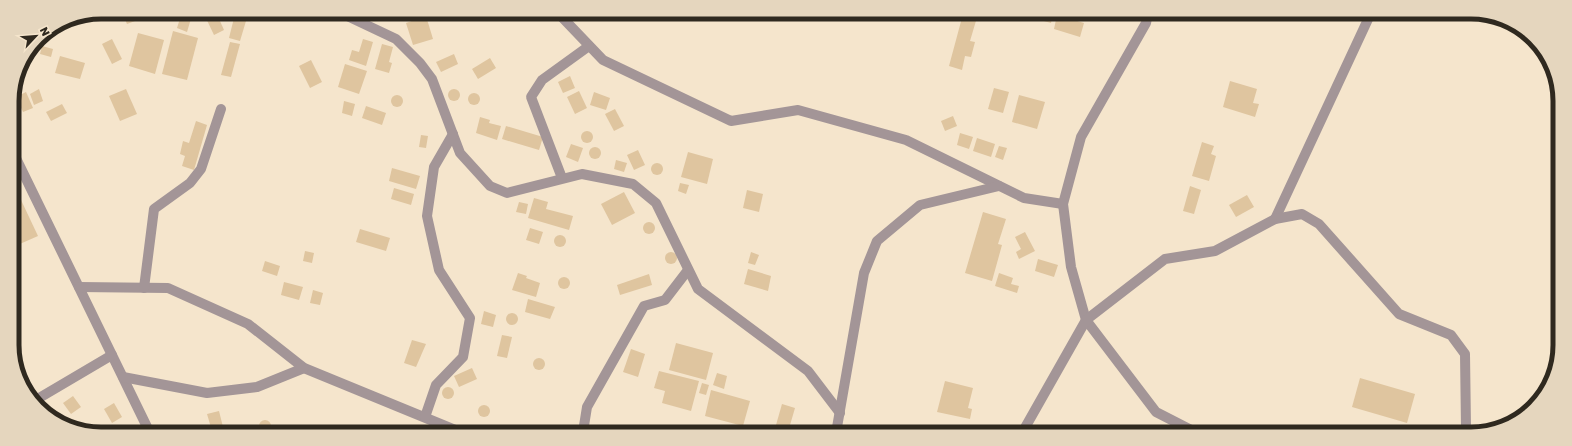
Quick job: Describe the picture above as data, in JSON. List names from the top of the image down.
{
  "north": "top right"
}
